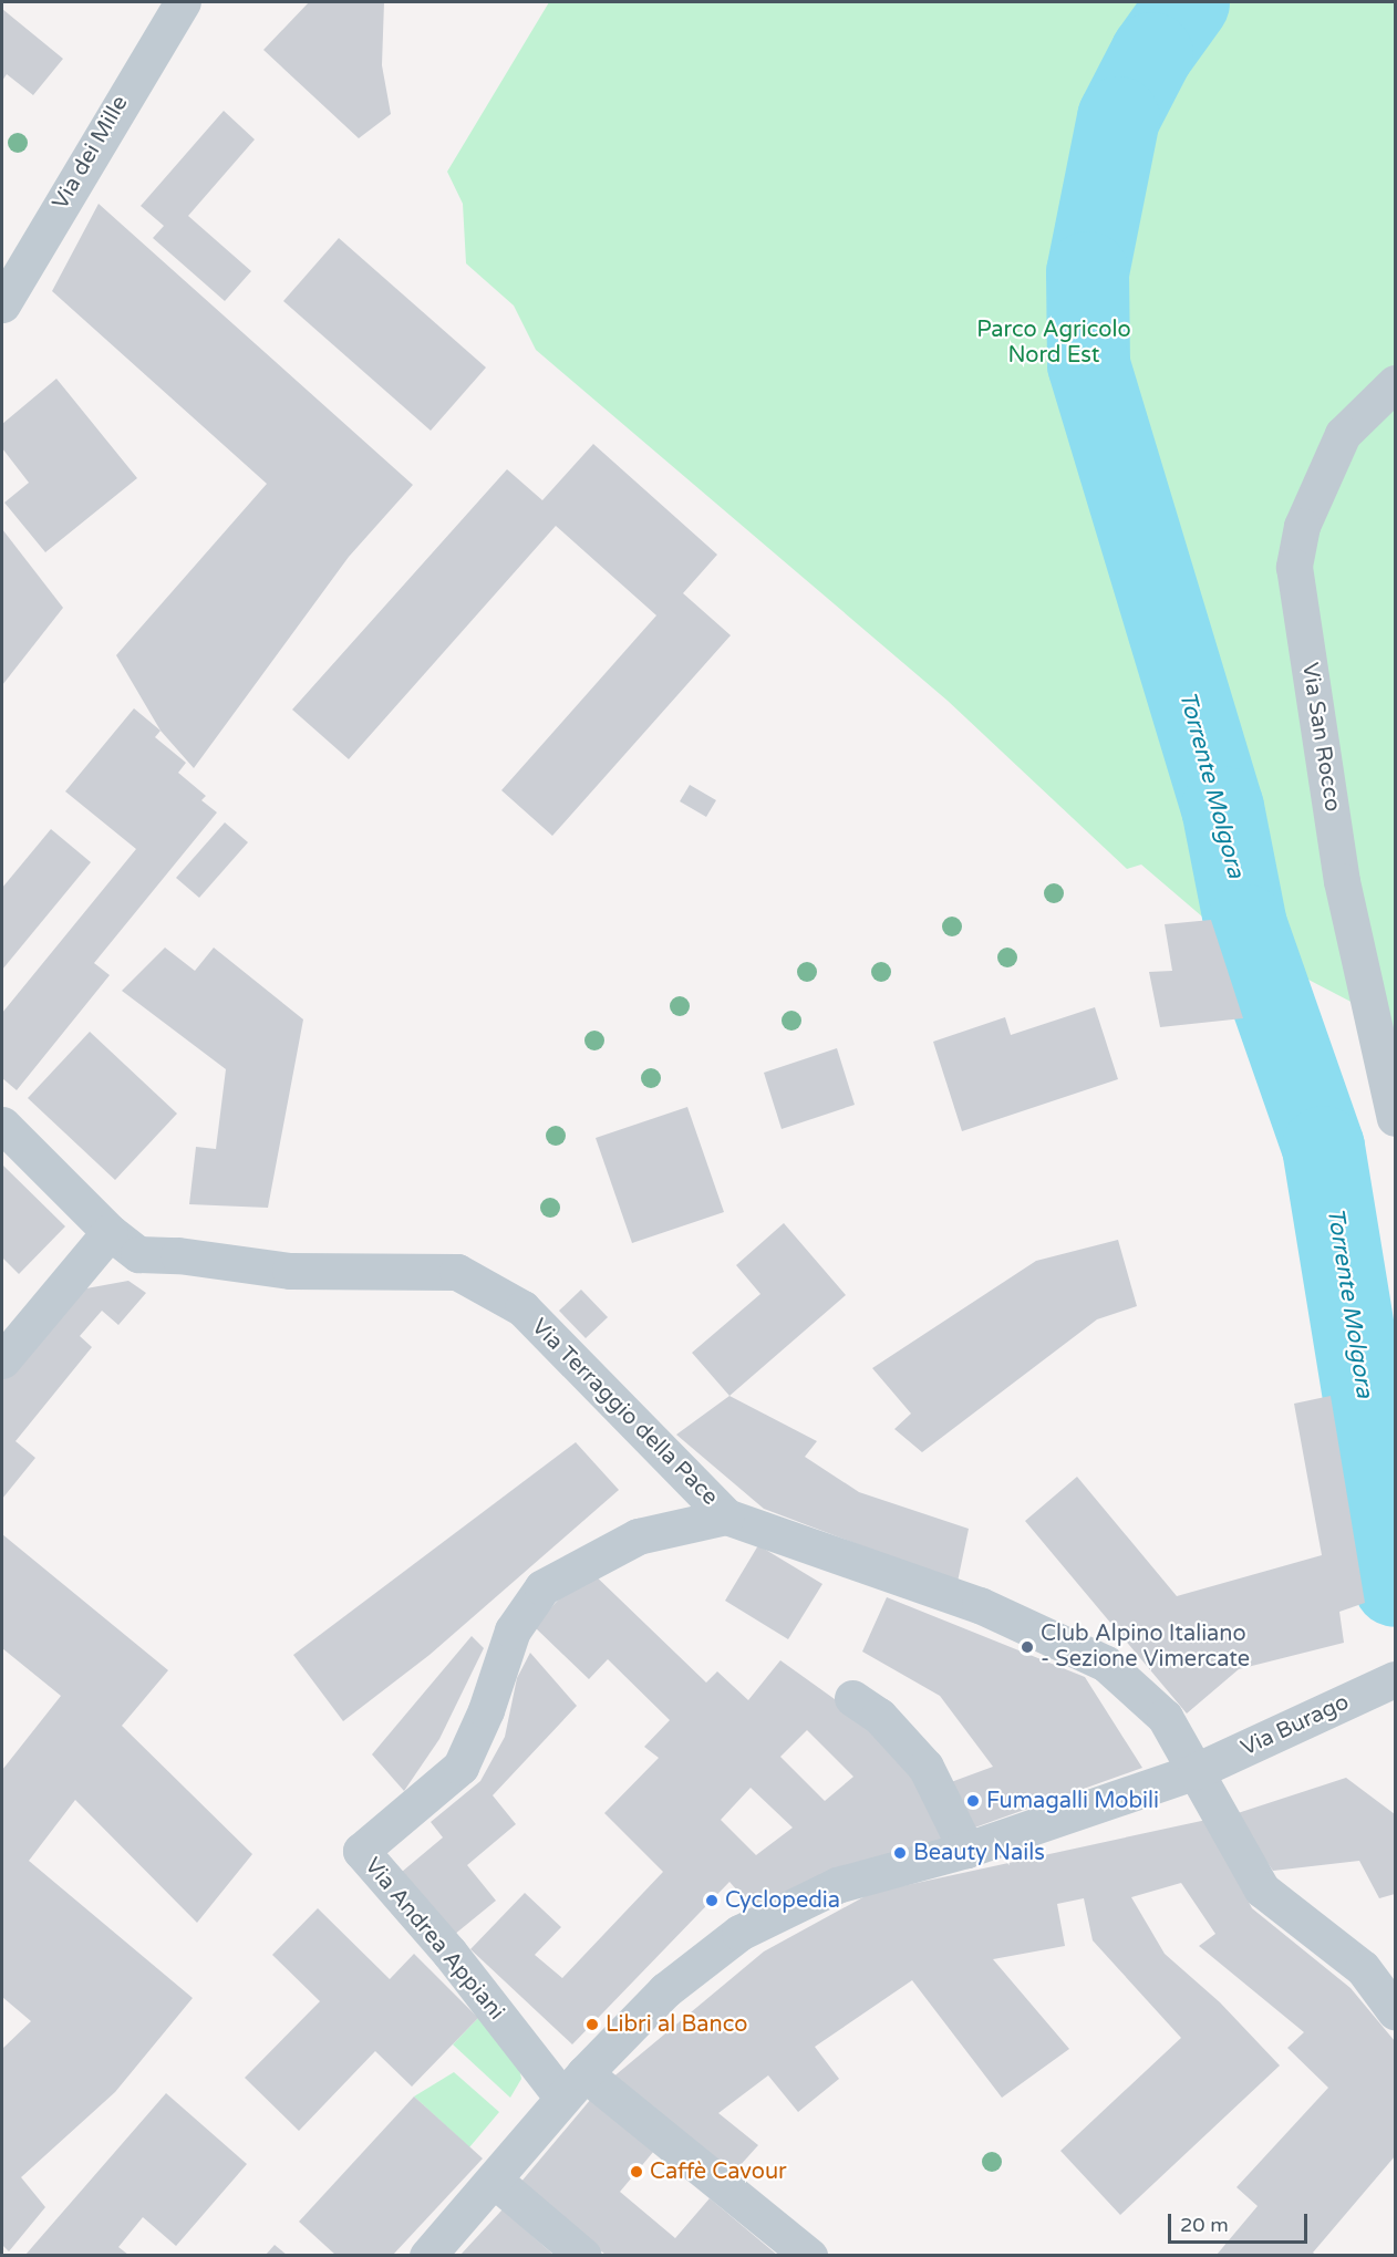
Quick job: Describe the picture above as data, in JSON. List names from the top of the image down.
{
  "streets": {
    "street": [
      "Via dei Mille",
      "Via San Rocco",
      "Via Terraggio della Pace",
      "Via Burago",
      "Via Andrea Appiani"
    ]
  },
  "crossings": [
    ["Via Terraggio della Pace", "Via Burago"],
    ["Via Terraggio della Pace", "Via Andrea Appiani"],
    ["Via Burago", "Via Andrea Appiani"]
  ],
  "water": ["Torrente Molgora"],
  "parks": ["Parco Agricolo Nord Est"],
  "places": [
    "Club Alpino Italiano - Sezione Vimercate",
    "Fumagalli Mobili",
    "Beauty Nails",
    "Cyclopedia",
    "Libri al Banco",
    "Caffè Cavour"
  ],
  "scale_bar": "20 m"
}
